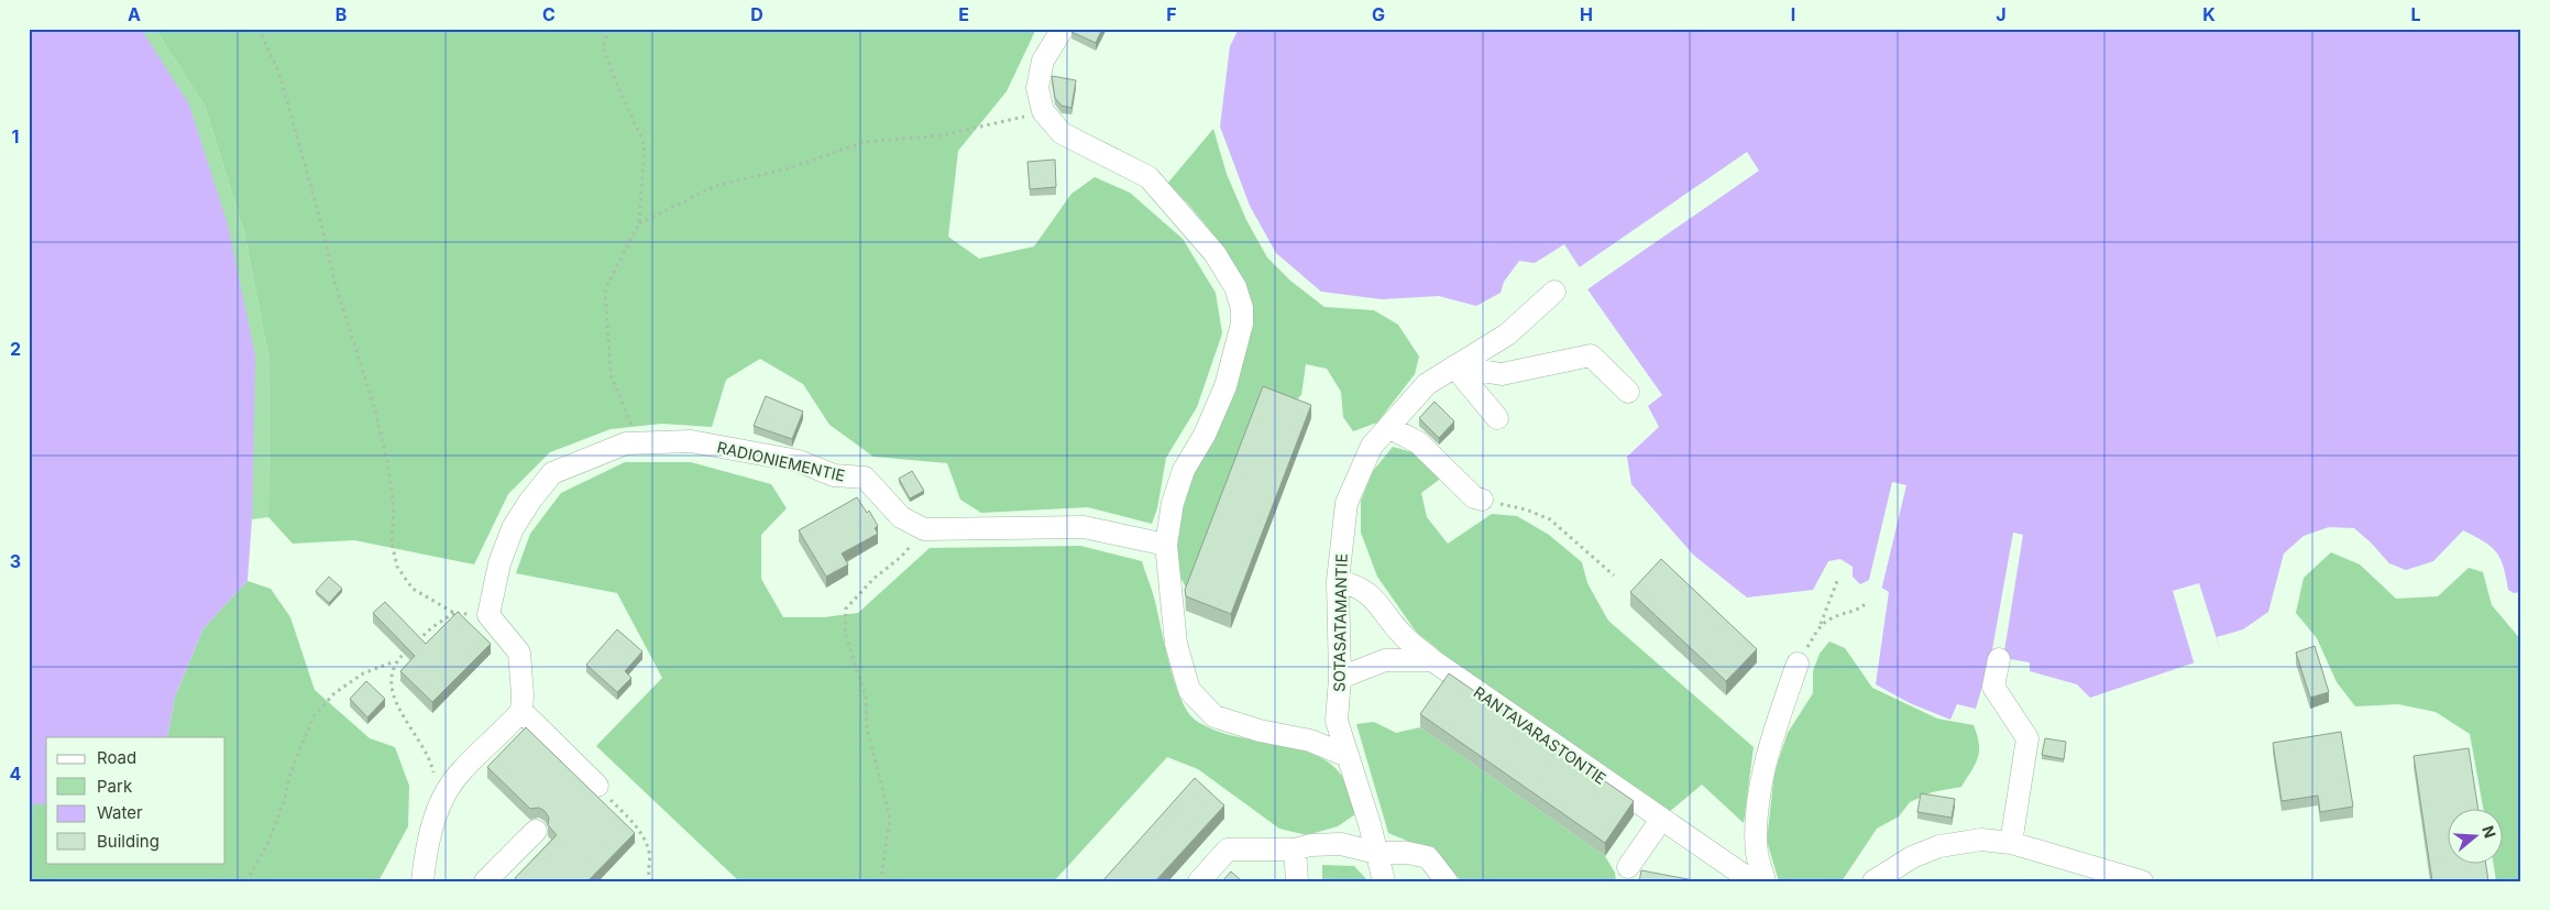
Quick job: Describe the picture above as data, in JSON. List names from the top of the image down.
{
  "streets": {
    "street": ["RADIONIEMENTIE", "SOTASATAMANTIE", "RANTAVARASTONTIE"]
  },
  "crossings": [
    ["SOTASATAMANTIE", "RANTAVARASTONTIE"]
  ],
  "legend": [
    "Road",
    "Park",
    "Water",
    "Building"
  ],
  "north": "right",
  "grid": {
    "columns": [
      "A",
      "B",
      "C",
      "D",
      "E",
      "F",
      "G",
      "H",
      "I",
      "J",
      "K",
      "L"
    ],
    "rows": [
      "1",
      "2",
      "3",
      "4"
    ]
  }
}
